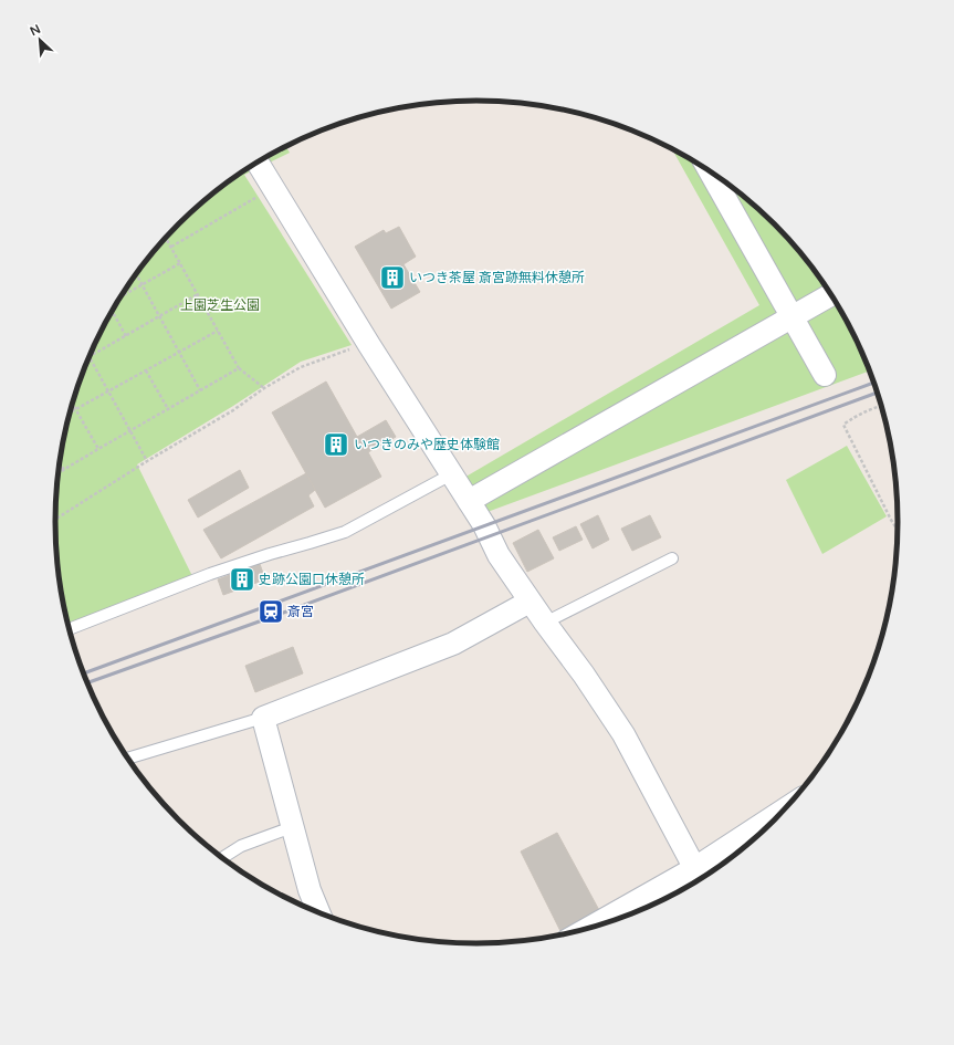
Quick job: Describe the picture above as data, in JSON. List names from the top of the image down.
{
  "parks": ["上園芝生公園"],
  "places": {
    "building": ["いつき茶屋 斎宮跡無料休憩所", "いつきのみや歴史体験館", "史跡公園口休憩所"],
    "station": ["斎宮"]
  },
  "north": "top left"
}
